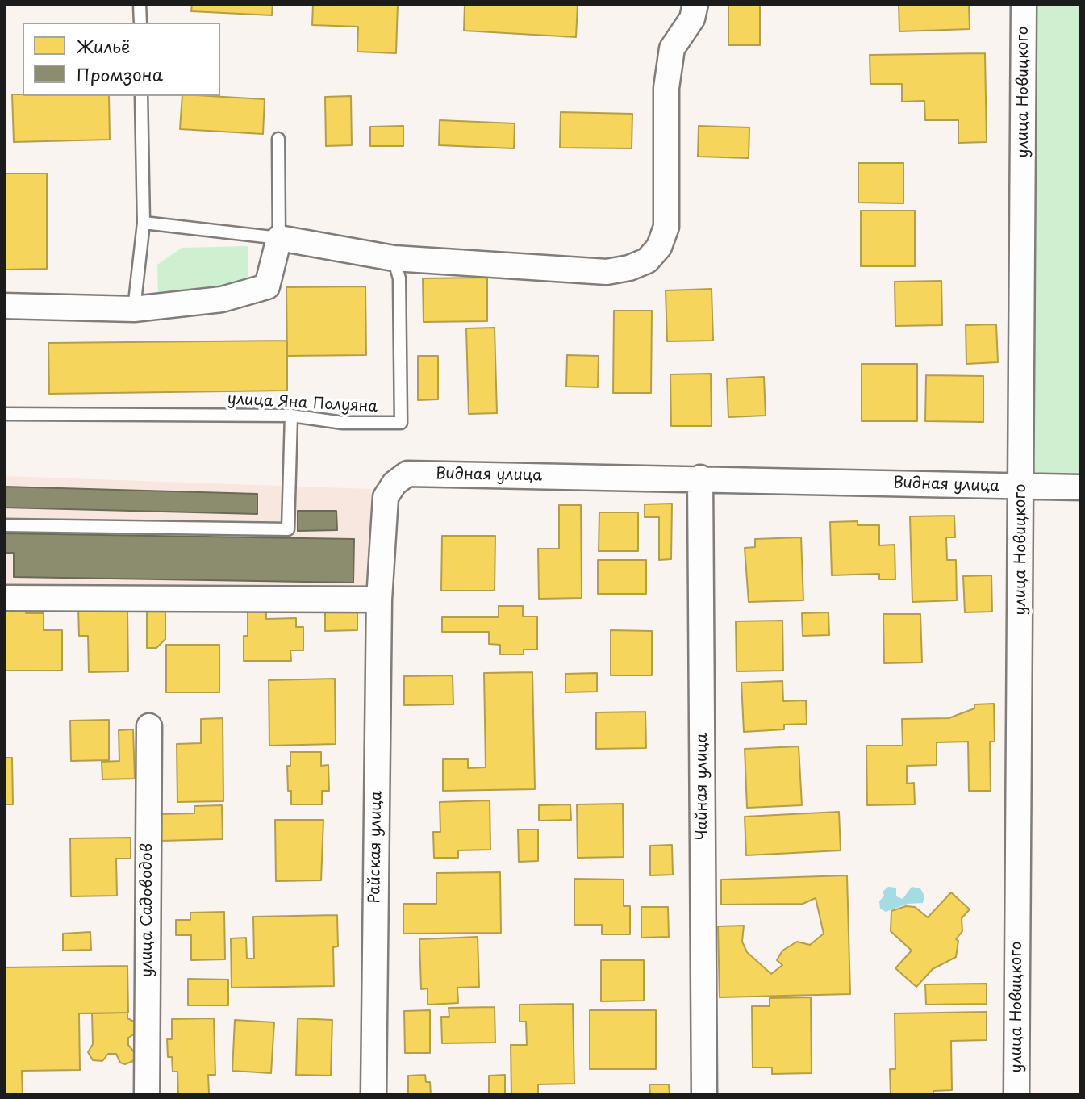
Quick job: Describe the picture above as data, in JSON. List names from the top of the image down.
{
  "streets": {
    "street": [
      "улица Новицкого",
      "Видная улица",
      "Чайная улица",
      "Райская улица",
      "улица Садоводов"
    ],
    "lane": ["улица Яна Полуяна"]
  },
  "crossings": [
    ["улица Новицкого", "Видная улица"],
    ["Видная улица", "Чайная улица"],
    ["Видная улица", "Райская улица"]
  ],
  "legend": ["Жильё", "Промзона"]
}
